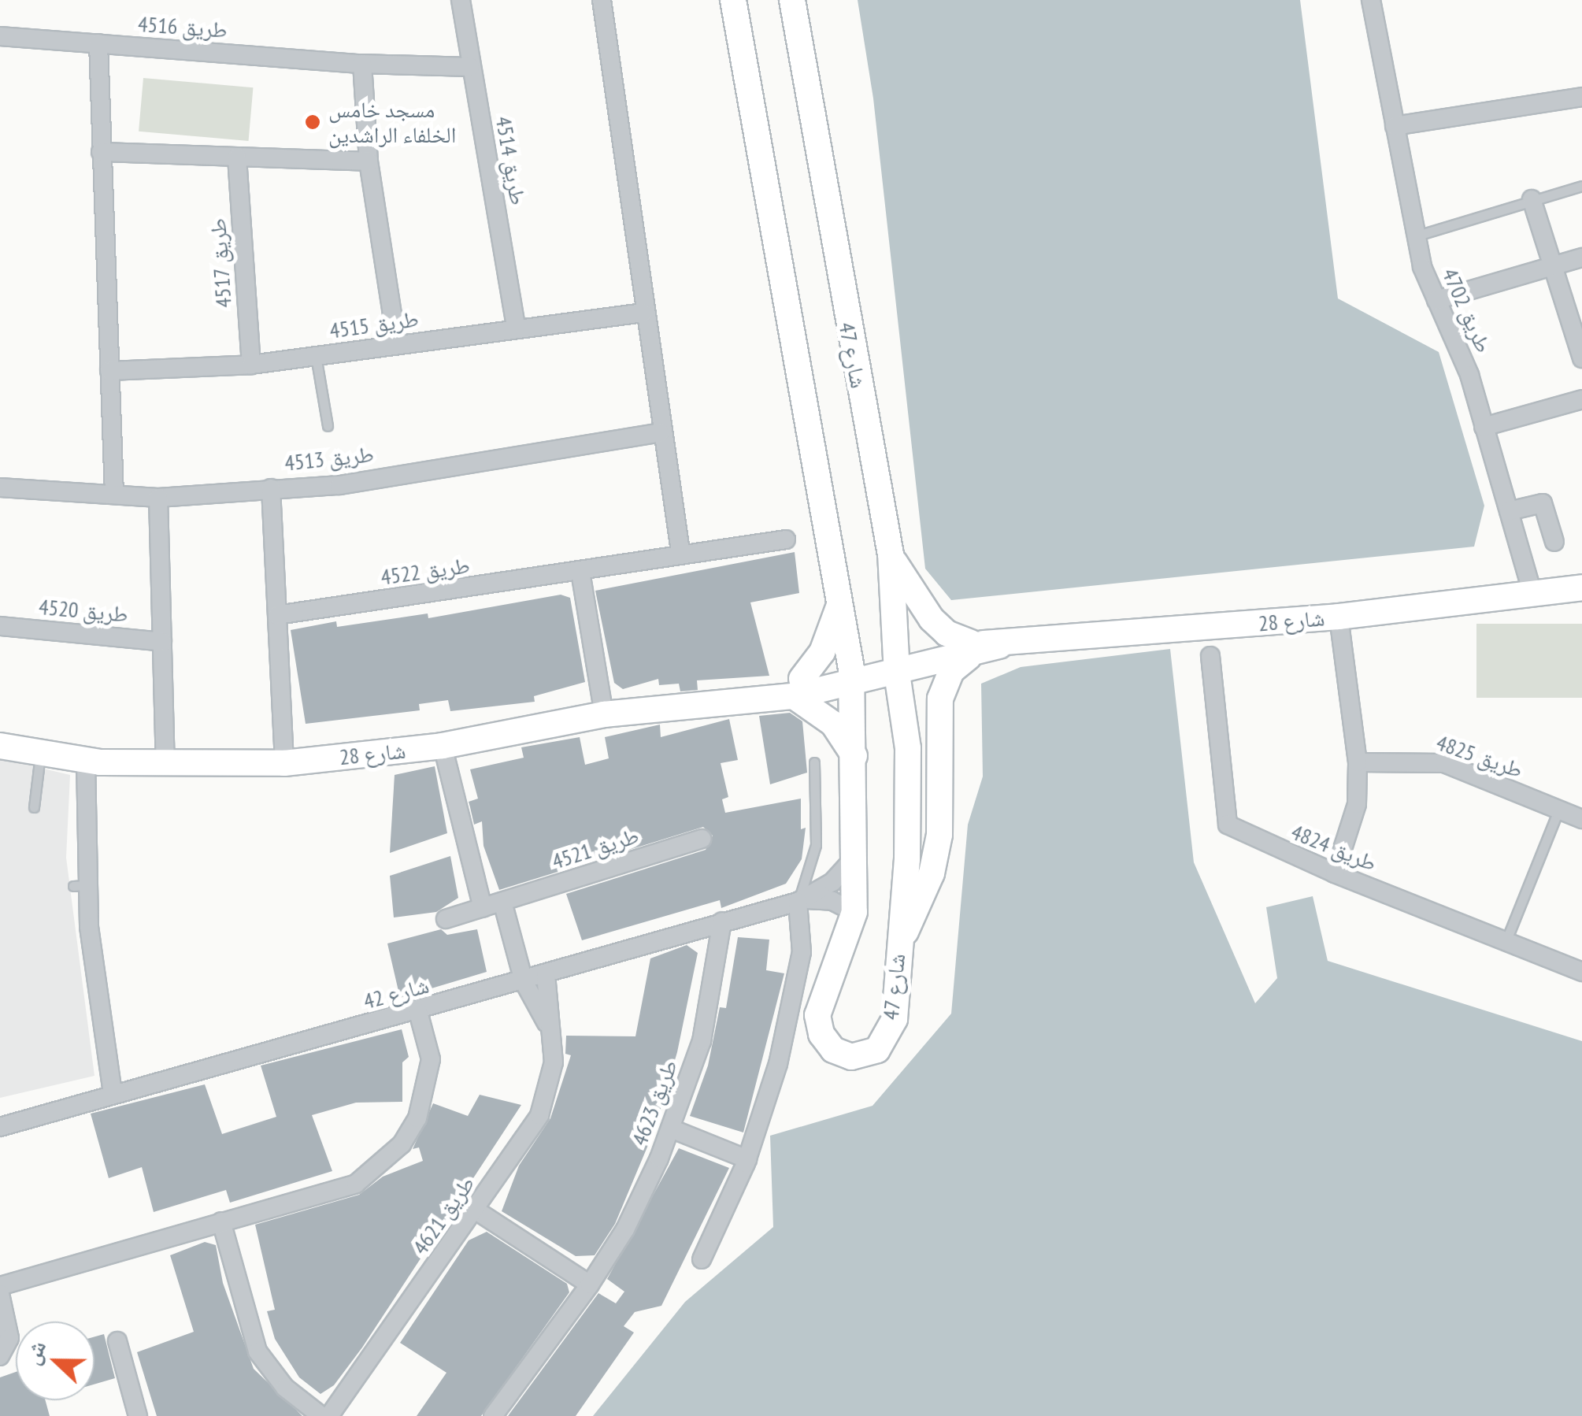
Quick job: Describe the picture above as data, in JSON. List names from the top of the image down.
{
  "streets": {
    "street": [
      "طريق 4516",
      "طريق 4514",
      "طريق 4517",
      "طريق 4702",
      "طريق 4515",
      "شارع 47",
      "طريق 4513",
      "طريق 4522",
      "طريق 4520",
      "شارع 28",
      "طريق 4825",
      "طريق 4824",
      "طريق 4521",
      "شارع 42",
      "طريق 4623",
      "طريق 4621"
    ]
  },
  "crossings": [
    ["طريق 4516", "طريق 4514"],
    ["طريق 4514", "طريق 4515"],
    ["طريق 4517", "طريق 4515"],
    ["طريق 4702", "شارع 28"],
    ["شارع 47", "شارع 28"],
    ["شارع 47", "شارع 42"],
    ["طريق 4513", "طريق 4520"],
    ["طريق 4520", "شارع 28"],
    ["شارع 42", "طريق 4623"],
    ["شارع 42", "طريق 4621"]
  ],
  "places": ["مسجد خامس الخلفاء الراشدين"],
  "north": "left"
}
